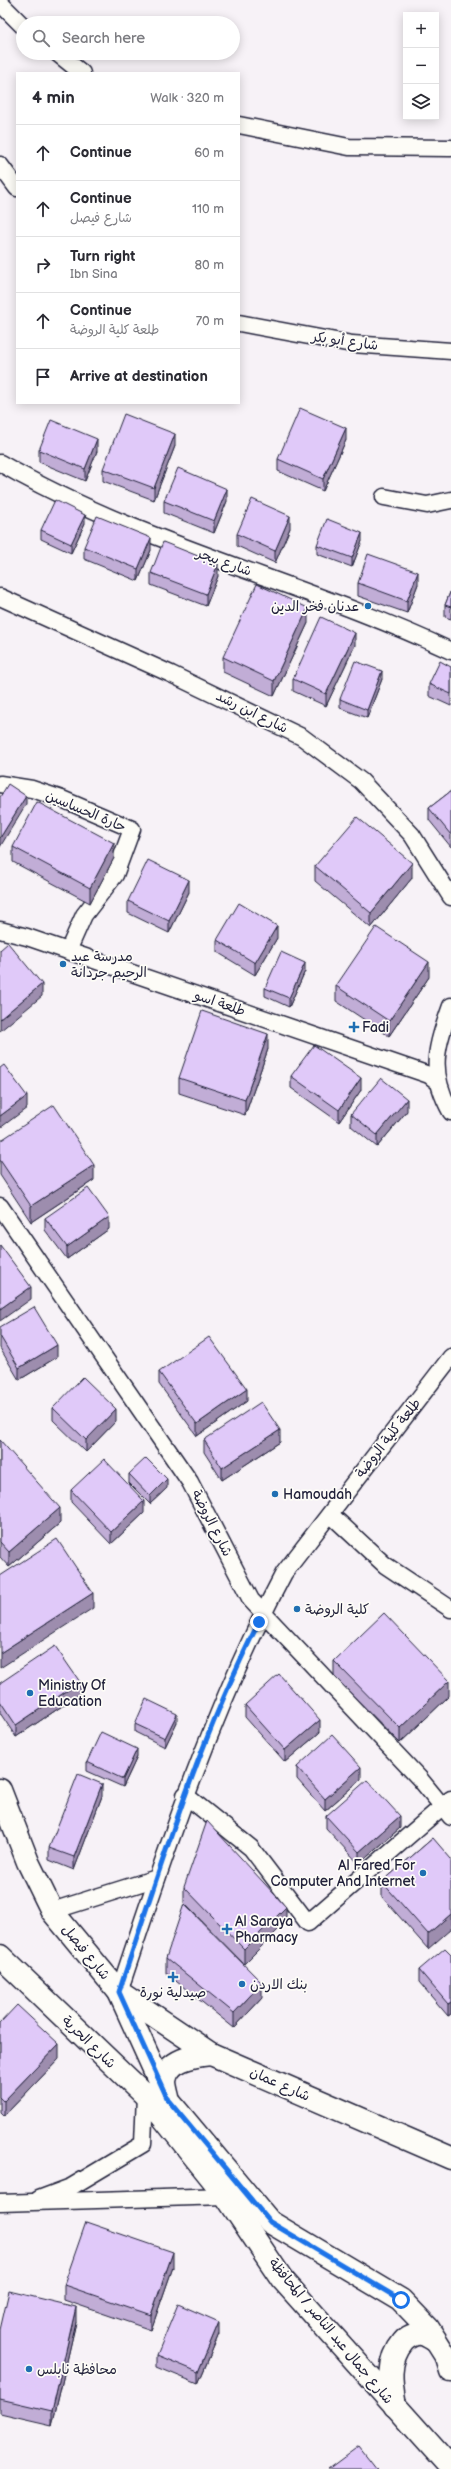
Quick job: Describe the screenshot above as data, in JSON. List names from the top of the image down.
{
  "streets": {
    "main road": [
      "شارع فيصل",
      "شارع الحرية",
      "شارع عمان",
      "شارع جمال عبد الناصر / المحافظة"
    ],
    "street": [
      "شارع أبو بكر",
      "شارع بيجر",
      "شارع ابن رشد",
      "حارة الحساسين",
      "طلعة اسو",
      "طلعة كلية الروضة",
      "شارع الروضة"
    ]
  },
  "crossings": [
    ["حارة الحساسين", "طلعة اسو"],
    ["طلعة كلية الروضة", "شارع الروضة"],
    ["طلعة كلية الروضة", "شارع فيصل"],
    ["طلعة كلية الروضة", "شارع عمان"],
    ["شارع فيصل", "شارع عمان"],
    ["شارع الحرية", "شارع جمال عبد الناصر / المحافظة"]
  ],
  "places": {
    "other": [
      "عدنان فخر الدين",
      "مدرسة عبد الرحيم جردانة",
      "Hamoudah",
      "كلية الروضة",
      "Ministry Of Education",
      "Al Fared For Computer And Internet",
      "بنك الاردن",
      "محافظة نابلس"
    ],
    "health": ["Fadi", "Al Saraya Pharmacy", "صيدلية نورة"]
  },
  "page": {
    "map_buttons": ["+", "−"],
    "search": "Search here",
    "heading": ["4 min", "Walk · 320 m"],
    "list": [
      ["Continue", "60 m"],
      ["Continue", "شارع فيصل", "110 m"],
      ["Turn right", "Ibn Sina", "80 m"],
      ["Continue", "طلعة كلية الروضة", "70 m"],
      "Arrive at destination"
    ]
  }
}
